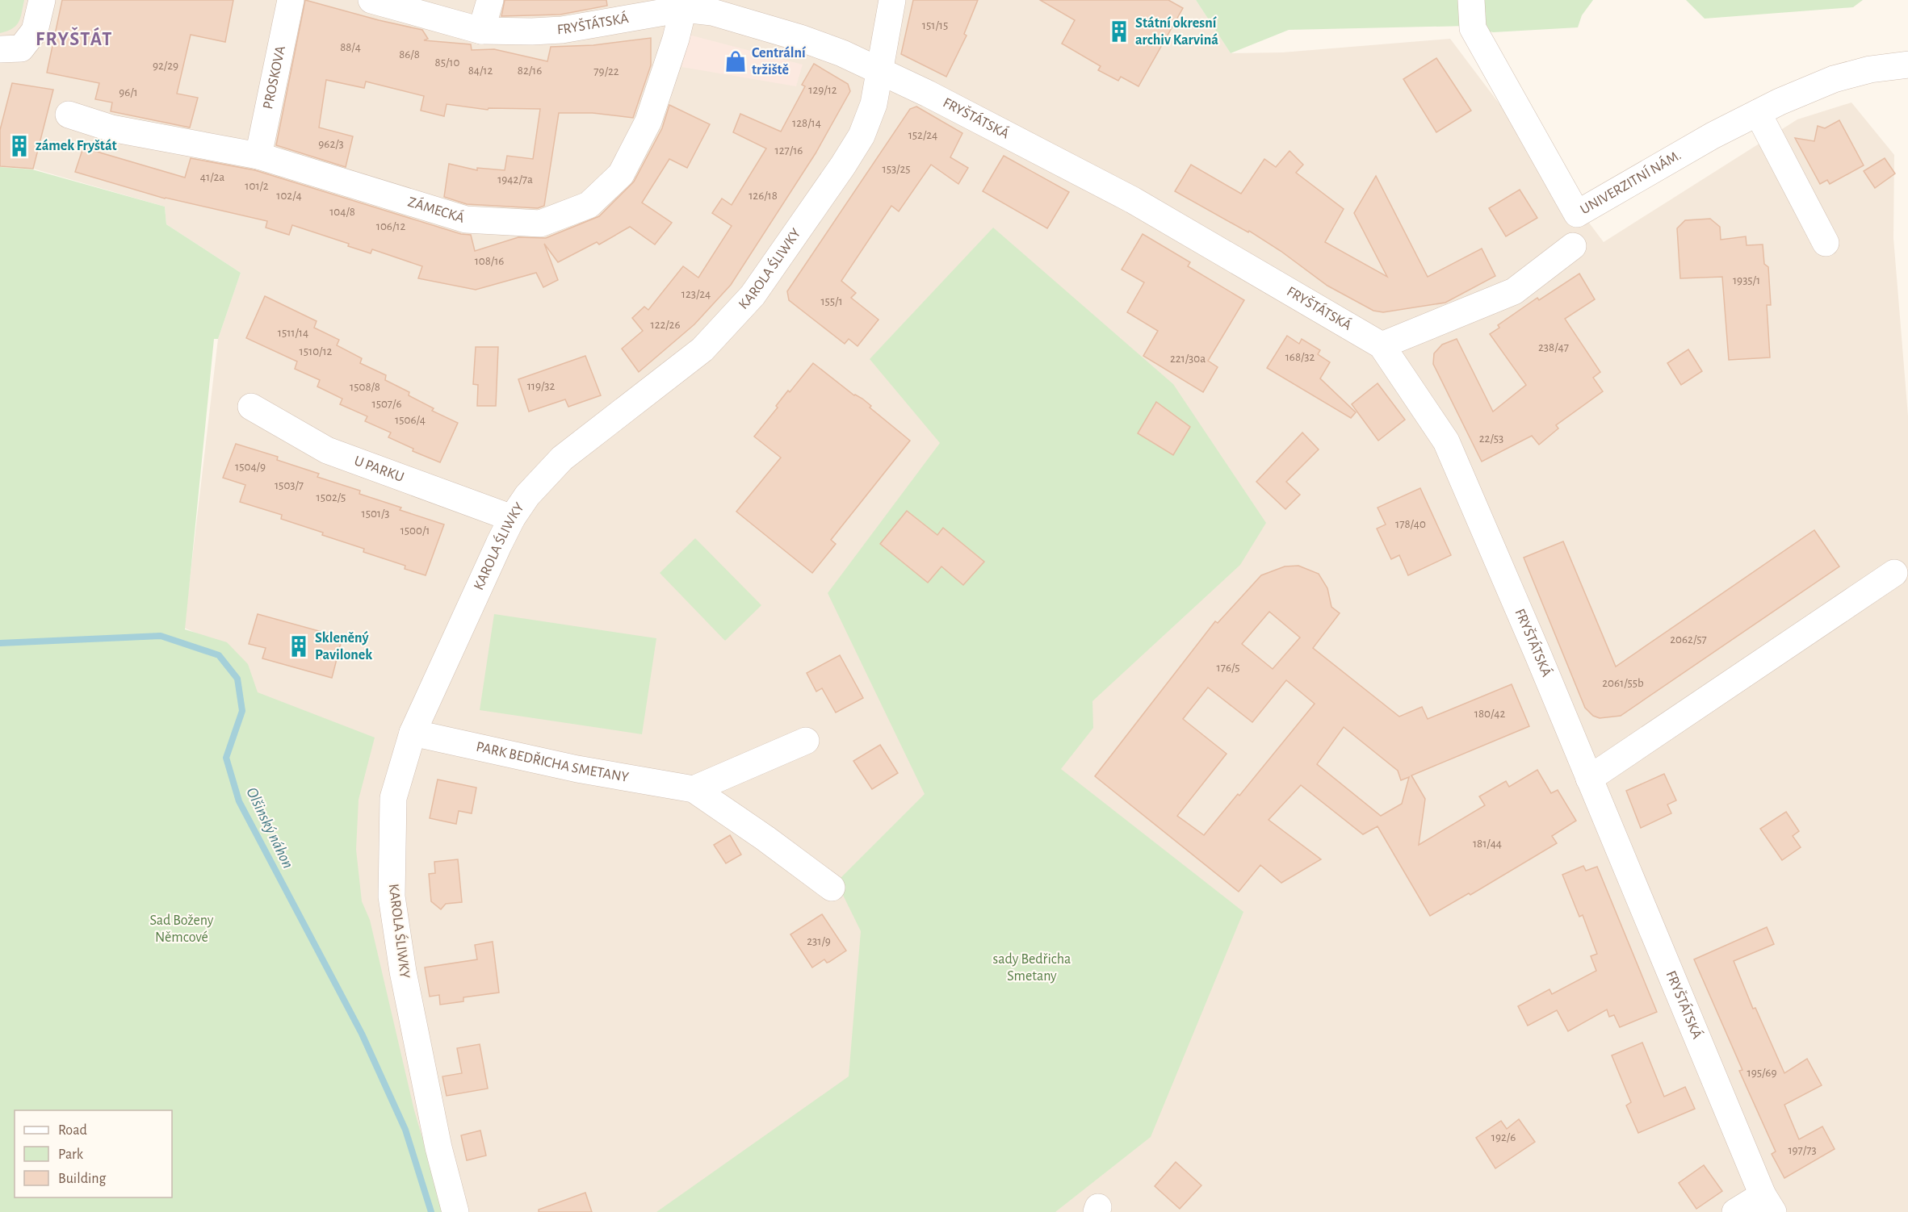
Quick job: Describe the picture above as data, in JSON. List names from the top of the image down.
{
  "streets": {
    "street": [
      "FRYŠTÁTSKÁ",
      "PROSKOVA",
      "UNIVERZITNÍ NÁM.",
      "ZÁMECKÁ",
      "KAROLA ŚLIWKY",
      "U PARKU",
      "PARK BEDŘICHA SMETANY"
    ]
  },
  "crossings": [
    ["FRYŠTÁTSKÁ", "ZÁMECKÁ"],
    ["FRYŠTÁTSKÁ", "KAROLA ŚLIWKY"],
    ["PROSKOVA", "ZÁMECKÁ"],
    ["KAROLA ŚLIWKY", "U PARKU"],
    ["KAROLA ŚLIWKY", "PARK BEDŘICHA SMETANY"]
  ],
  "districts": ["FRYŠTÁT"],
  "water": ["Olšinský náhon"],
  "parks": ["Sad Boženy Němcové", "sady Bedřicha Smetany"],
  "places": {
    "building": ["Státní okresní archiv Karviná", "zámek Fryštát", "Skleněný Pavilonek"],
    "shop": ["Centrální tržiště"]
  },
  "house_numbers": [
    "151/15",
    "88/4",
    "86/8",
    "85/10",
    "92/29",
    "84/12",
    "82/16",
    "79/22",
    "129/12",
    "96/1",
    "128/14",
    "152/24",
    "962/3",
    "127/16",
    "153/25",
    "41/2a",
    "1942/7a",
    "101/2",
    "102/4",
    "126/18",
    "104/8",
    "106/12",
    "108/16",
    "1935/1",
    "123/24",
    "155/1",
    "122/26",
    "1511/14",
    "238/47",
    "1510/12",
    "168/32",
    "221/30a",
    "119/32",
    "1508/8",
    "1507/6",
    "1506/4",
    "22/53",
    "1504/9",
    "1503/7",
    "1502/5",
    "1501/3",
    "178/40",
    "1500/1",
    "2062/57",
    "176/5",
    "2061/55b",
    "180/42",
    "181/44",
    "231/9",
    "195/69",
    "192/6",
    "197/73"
  ],
  "legend": ["Road", "Park", "Building"]
}
